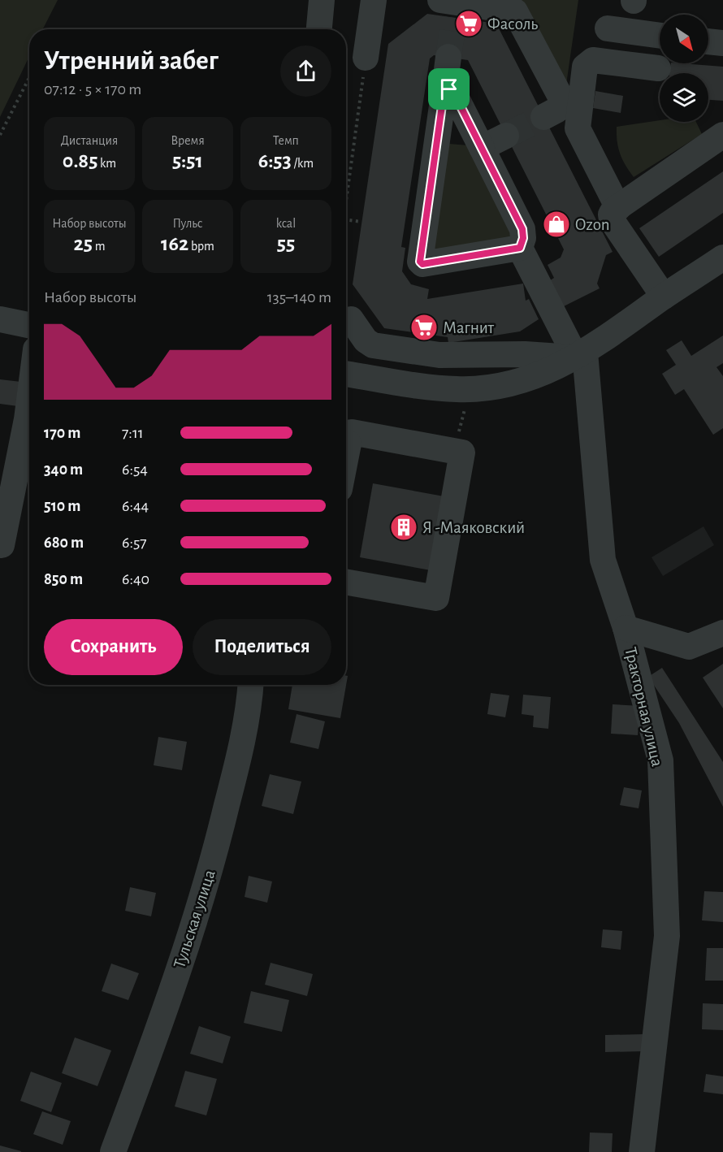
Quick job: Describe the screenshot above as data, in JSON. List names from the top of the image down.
{
  "streets": {
    "street": ["Тракторная улица", "Тульская улица"]
  },
  "places": {
    "supermarket": ["Фасоль", "Магнит"],
    "shop": ["Ozon"],
    "building": ["Я -Маяковский"]
  },
  "north": "bottom right",
  "page": {
    "heading": ["Утренний забег", "07:12 · 5 × 170 m"],
    "stats": [
      ["Дистанция", "0.85 km"],
      ["Время", "5:51"],
      ["Темп", "6:53 /km"],
      ["Набор высоты", "25 m"],
      ["Пульс", "162 bpm"],
      ["kcal", "55"]
    ],
    "chart": ["Набор высоты", "135–140 m"],
    "list": [
      {
        "name": "170 m",
        "note": "7:11"
      },
      {
        "name": "340 m",
        "note": "6:54"
      },
      {
        "name": "510 m",
        "note": "6:44"
      },
      {
        "name": "680 m",
        "note": "6:57"
      },
      {
        "name": "850 m",
        "note": "6:40"
      }
    ],
    "buttons": ["Сохранить", "Поделиться"]
  }
}
